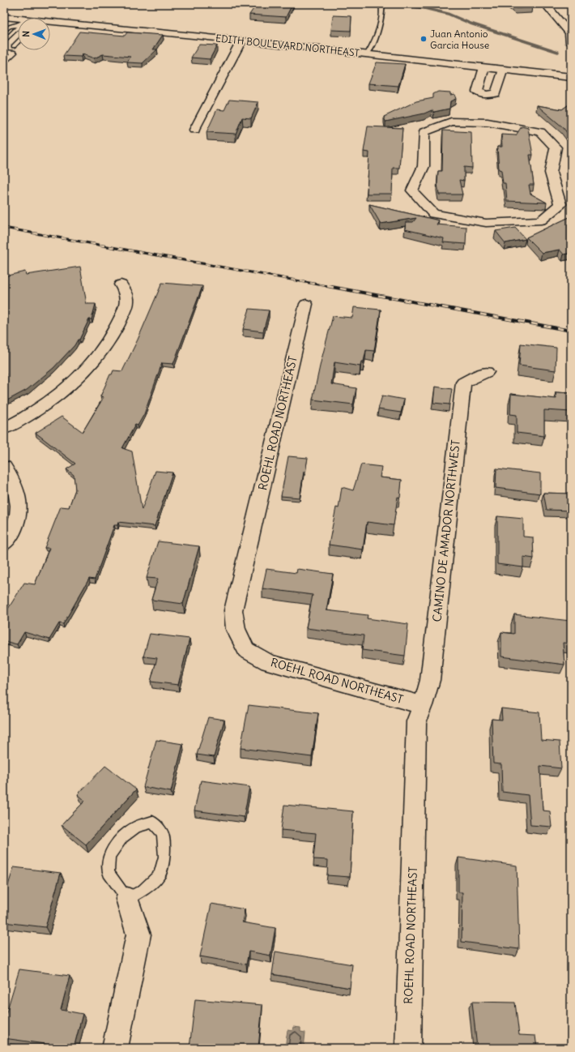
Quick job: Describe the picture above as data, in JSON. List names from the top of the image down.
{
  "streets": {
    "street": ["EDITH BOULEVARD NORTHEAST", "ROEHL ROAD NORTHEAST", "CAMINO DE AMADOR NORTHWEST"]
  },
  "crossings": [
    ["ROEHL ROAD NORTHEAST", "CAMINO DE AMADOR NORTHWEST"]
  ],
  "places": ["Juan Antonio Garcia House"],
  "north": "left"
}
